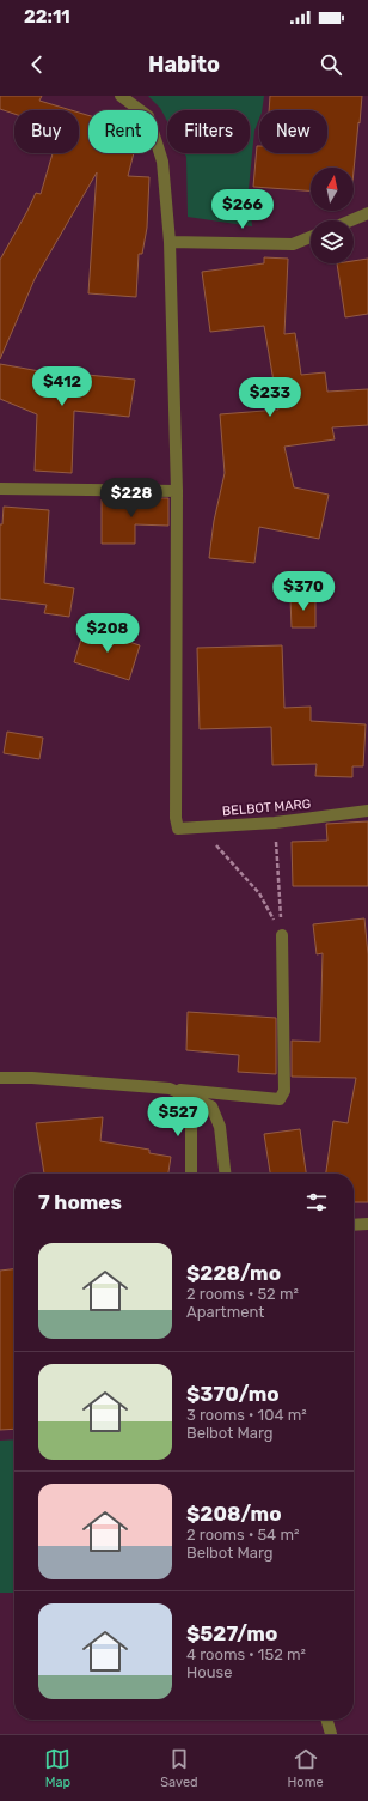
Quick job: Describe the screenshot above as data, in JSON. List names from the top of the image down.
{
  "streets": {
    "street": ["BELBOT MARG"]
  },
  "north": "top",
  "page": {
    "status": "22:11",
    "header": "Habito",
    "chip": [
      "Buy",
      "Rent",
      "Filters",
      "New"
    ],
    "price": [
      "$266",
      "$412",
      "$233",
      "$228",
      "$370",
      "$208",
      "$527"
    ],
    "heading": "7 homes",
    "list": [
      {
        "name": "$228/mo",
        "note": "2 rooms · 52 m² · Apartment"
      },
      {
        "name": "$370/mo",
        "note": "3 rooms · 104 m² · Belbot Marg"
      },
      {
        "name": "$208/mo",
        "note": "2 rooms · 54 m² · Belbot Marg"
      },
      {
        "name": "$527/mo",
        "note": "4 rooms · 152 m² · House"
      }
    ],
    "tabs": ["Map", "Saved", "Home"]
  }
}
